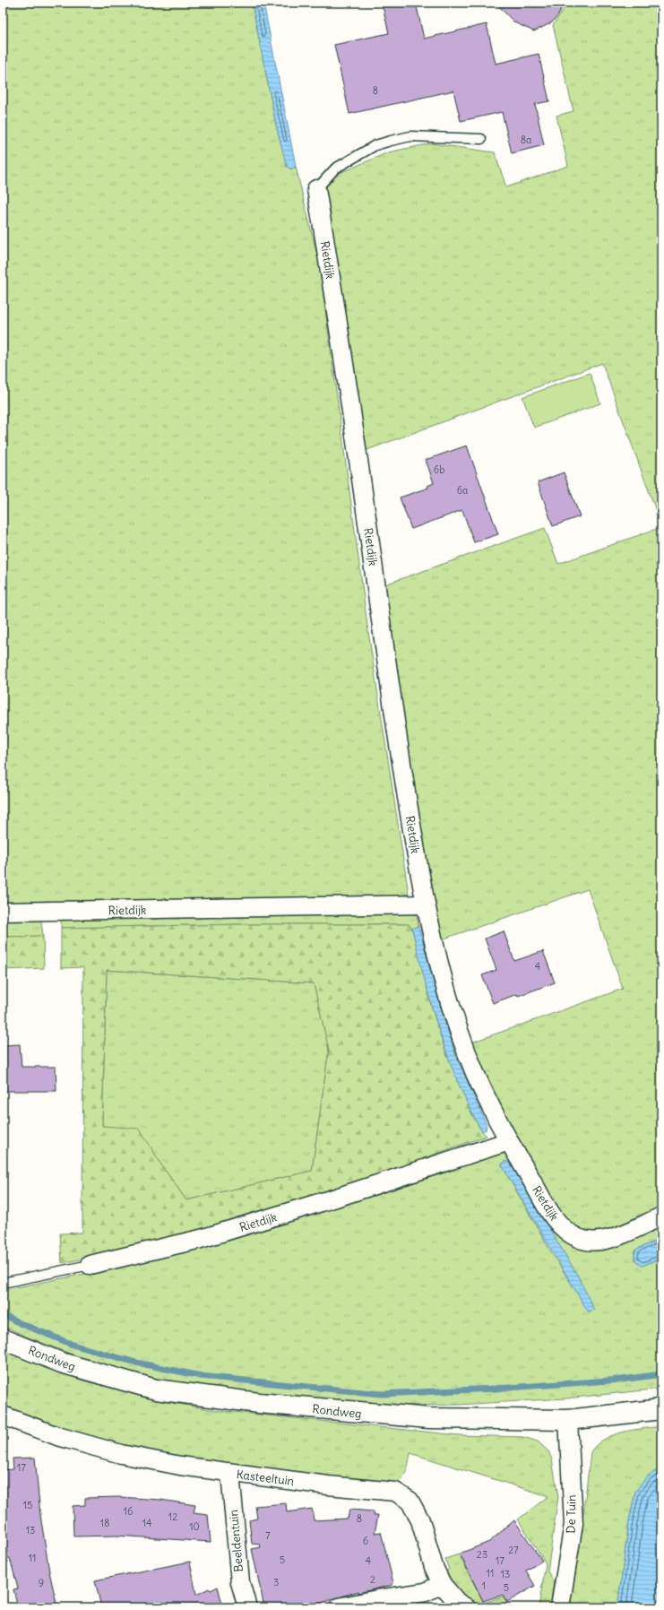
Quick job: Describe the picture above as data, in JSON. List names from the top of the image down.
{
  "streets": {
    "main road": ["Rondweg"],
    "street": [
      "Rietdijk",
      "Kasteeltuin",
      "De Tuin",
      "Beeldentuin"
    ]
  },
  "crossings": [
    ["Rondweg", "De Tuin"],
    ["Kasteeltuin", "Beeldentuin"]
  ],
  "house_numbers": [
    "8",
    "8a",
    "6b",
    "6a",
    "4",
    "17",
    "15",
    "16",
    "12",
    "8",
    "18",
    "14",
    "10",
    "13",
    "7",
    "6",
    "27",
    "23",
    "11",
    "5",
    "4",
    "17",
    "11",
    "13",
    "2",
    "3",
    "9",
    "1",
    "5"
  ]
}
